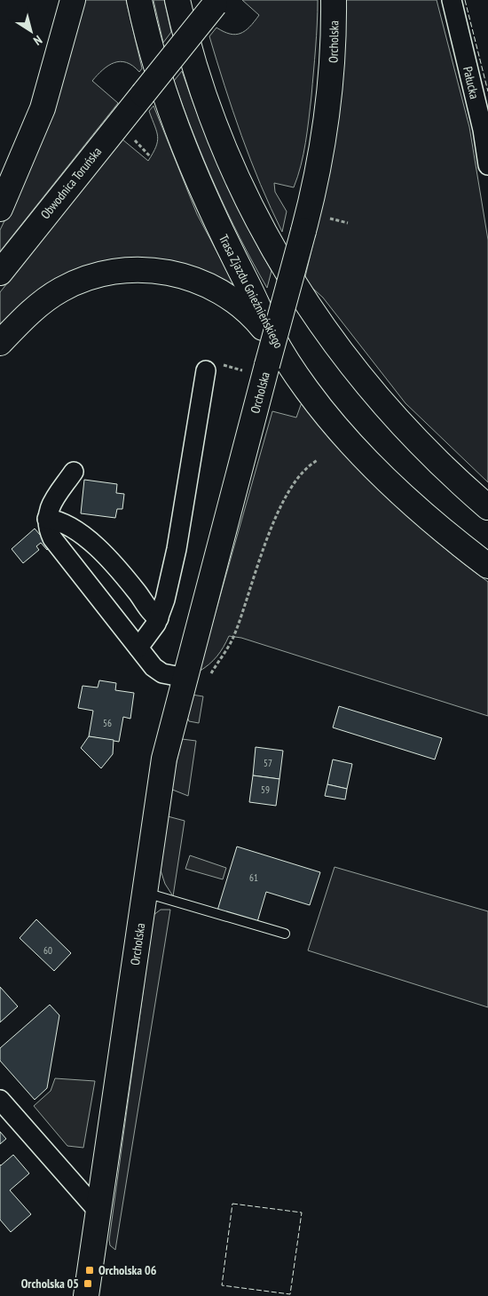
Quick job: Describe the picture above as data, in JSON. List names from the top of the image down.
{
  "streets": {
    "main road": ["Orcholska", "Obwodnica Toruńska", "Trasa Zjazdu Gnieźnieńskiego"],
    "street": ["Pałucka"]
  },
  "crossings": [
    ["Orcholska", "Trasa Zjazdu Gnieźnieńskiego"]
  ],
  "places": {
    "transit": ["Orcholska 06", "Orcholska 05"]
  },
  "house_numbers": [
    "56",
    "57",
    "59",
    "61",
    "60"
  ],
  "north": "bottom right"
}
